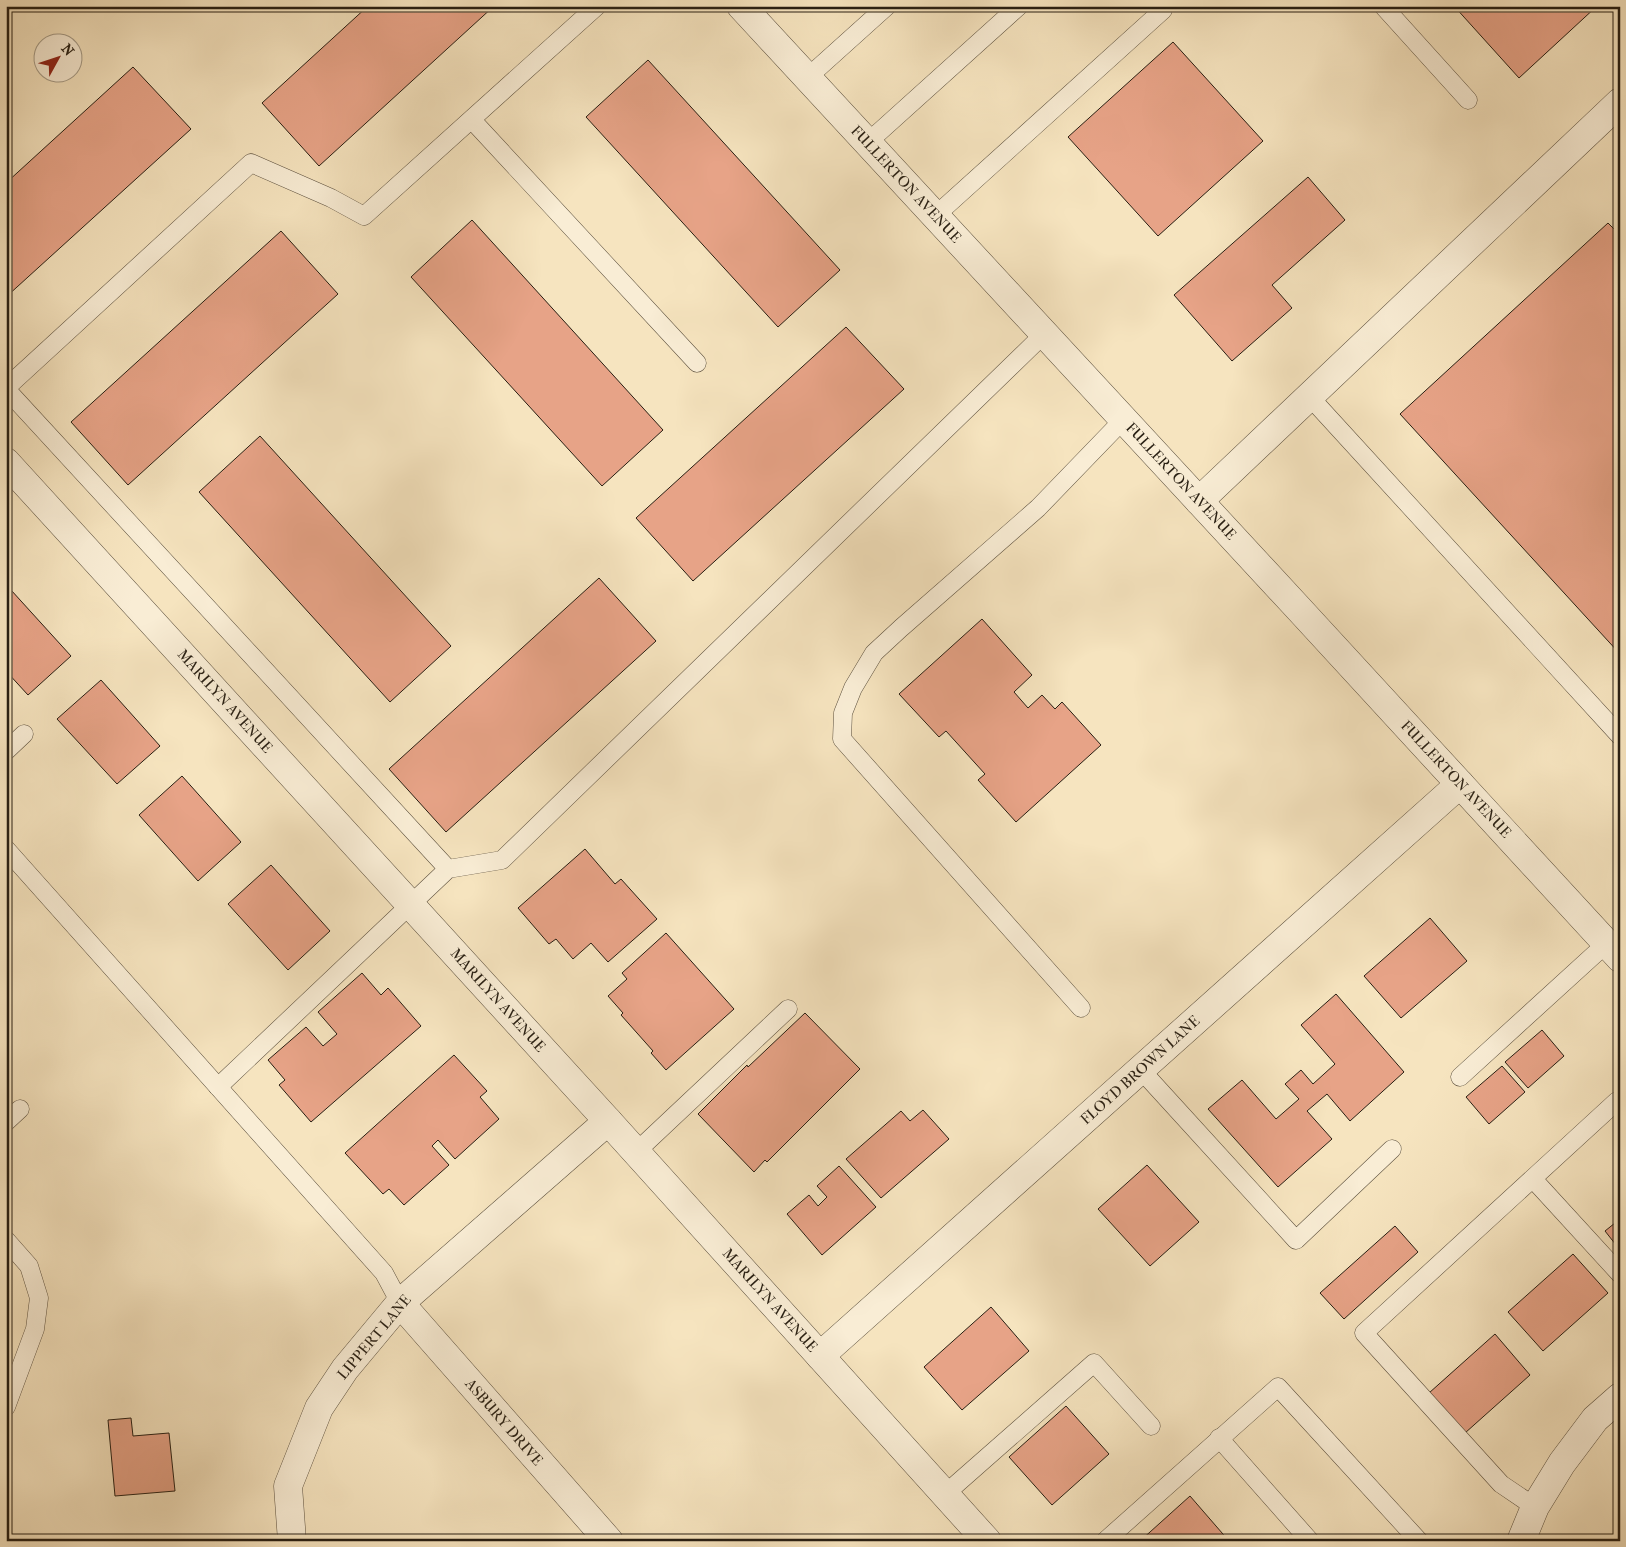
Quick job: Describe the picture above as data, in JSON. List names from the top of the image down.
{
  "streets": {
    "street": [
      "FULLERTON AVENUE",
      "MARILYN AVENUE",
      "FLOYD BROWN LANE",
      "LIPPERT LANE",
      "ASBURY DRIVE"
    ]
  },
  "crossings": [
    ["FULLERTON AVENUE", "FLOYD BROWN LANE"],
    ["MARILYN AVENUE", "FLOYD BROWN LANE"],
    ["MARILYN AVENUE", "LIPPERT LANE"],
    ["LIPPERT LANE", "ASBURY DRIVE"]
  ],
  "north": "top right"
}
